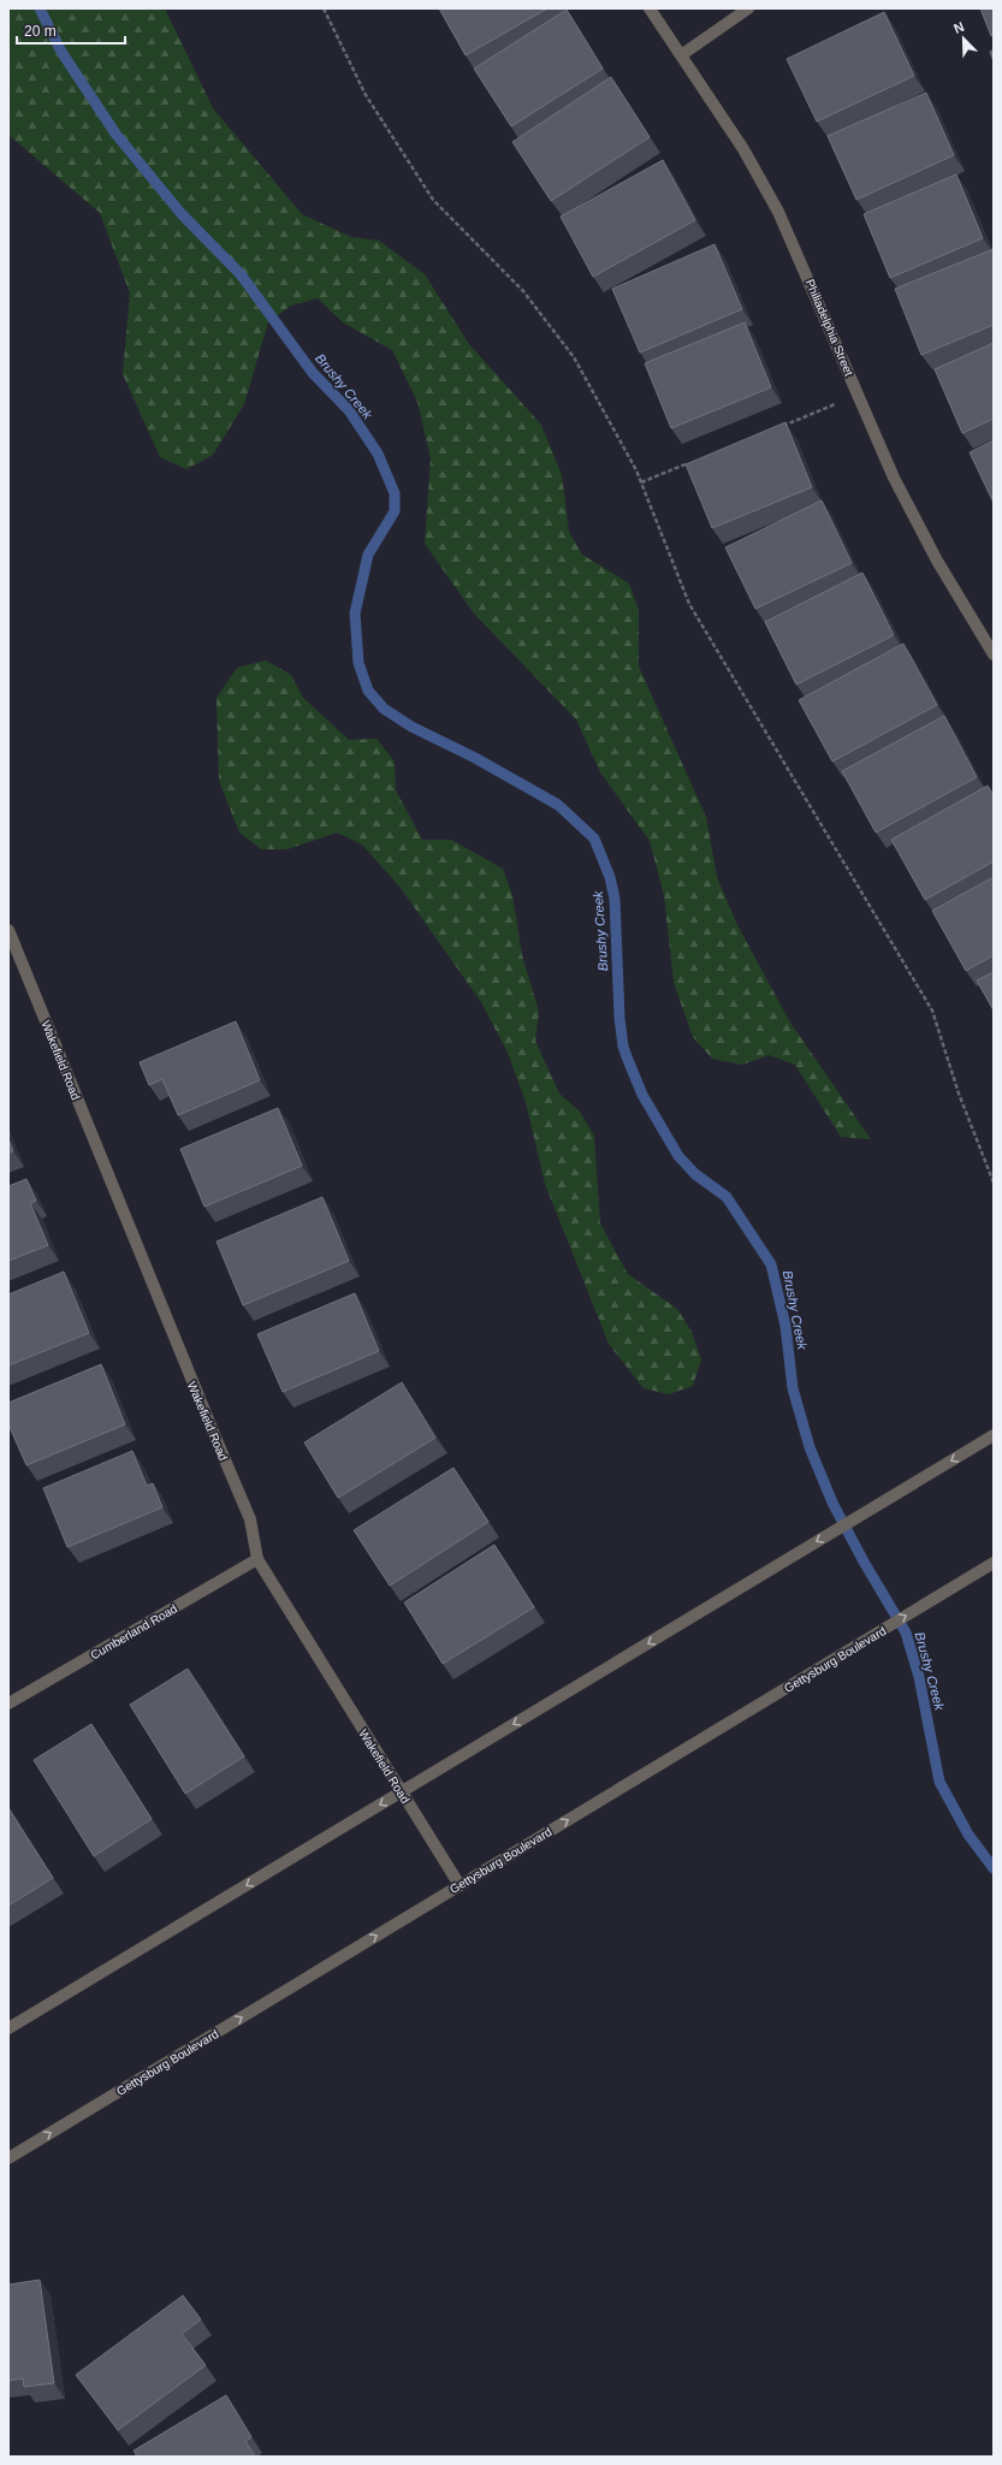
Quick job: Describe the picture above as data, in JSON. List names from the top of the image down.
{
  "streets": {
    "street": [
      "Philiadelphia Street",
      "Wakefield Road",
      "Cumberland Road",
      "Gettysburg Boulevard"
    ]
  },
  "crossings": [
    ["Wakefield Road", "Cumberland Road"],
    ["Wakefield Road", "Gettysburg Boulevard"]
  ],
  "one_way": ["Gettysburg Boulevard"],
  "water": ["Brushy Creek"],
  "scale_bar": "20 m",
  "north": "top left"
}
